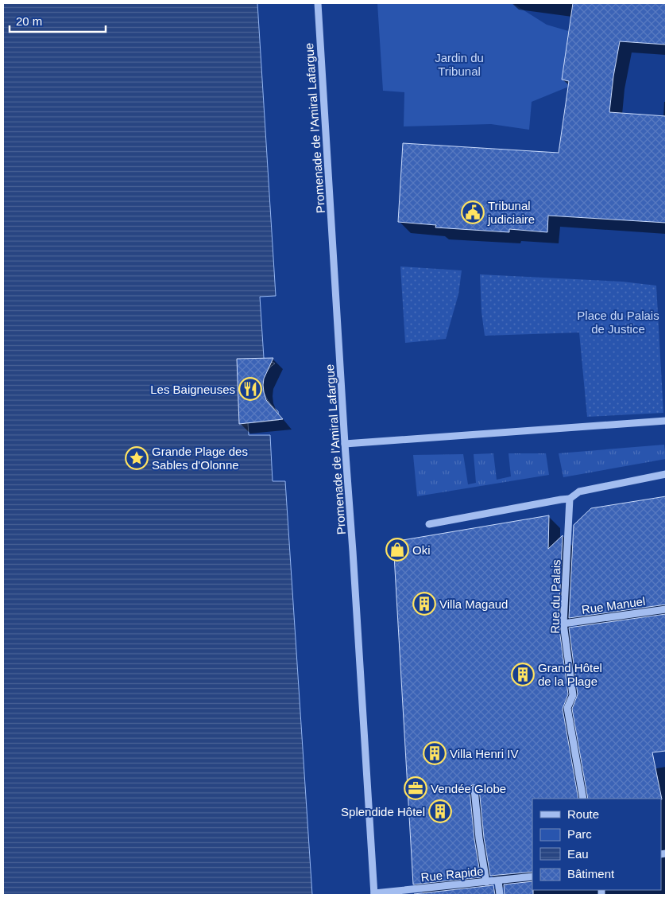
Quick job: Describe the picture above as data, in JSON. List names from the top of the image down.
{
  "streets": {
    "street": [
      "Promenade de l'Amiral Lafargue",
      "Rue du Palais",
      "Rue Manuel",
      "Rue Rapide"
    ]
  },
  "crossings": [
    ["Promenade de l'Amiral Lafargue", "Rue Rapide"],
    ["Rue du Palais", "Rue Manuel"]
  ],
  "parks": ["Jardin du Tribunal", "Place du Palais de Justice"],
  "places": {
    "public building": ["Tribunal judiciaire"],
    "restaurant": ["Les Baigneuses"],
    "place": ["Grande Plage des Sables d'Olonne"],
    "shop": ["Oki"],
    "building": [
      "Villa Magaud",
      "Grand Hôtel de la Plage",
      "Villa Henri IV",
      "Splendide Hôtel"
    ],
    "office": ["Vendée Globe"]
  },
  "legend": [
    "Route",
    "Parc",
    "Eau",
    "Bâtiment"
  ],
  "scale_bar": "20 m"
}
